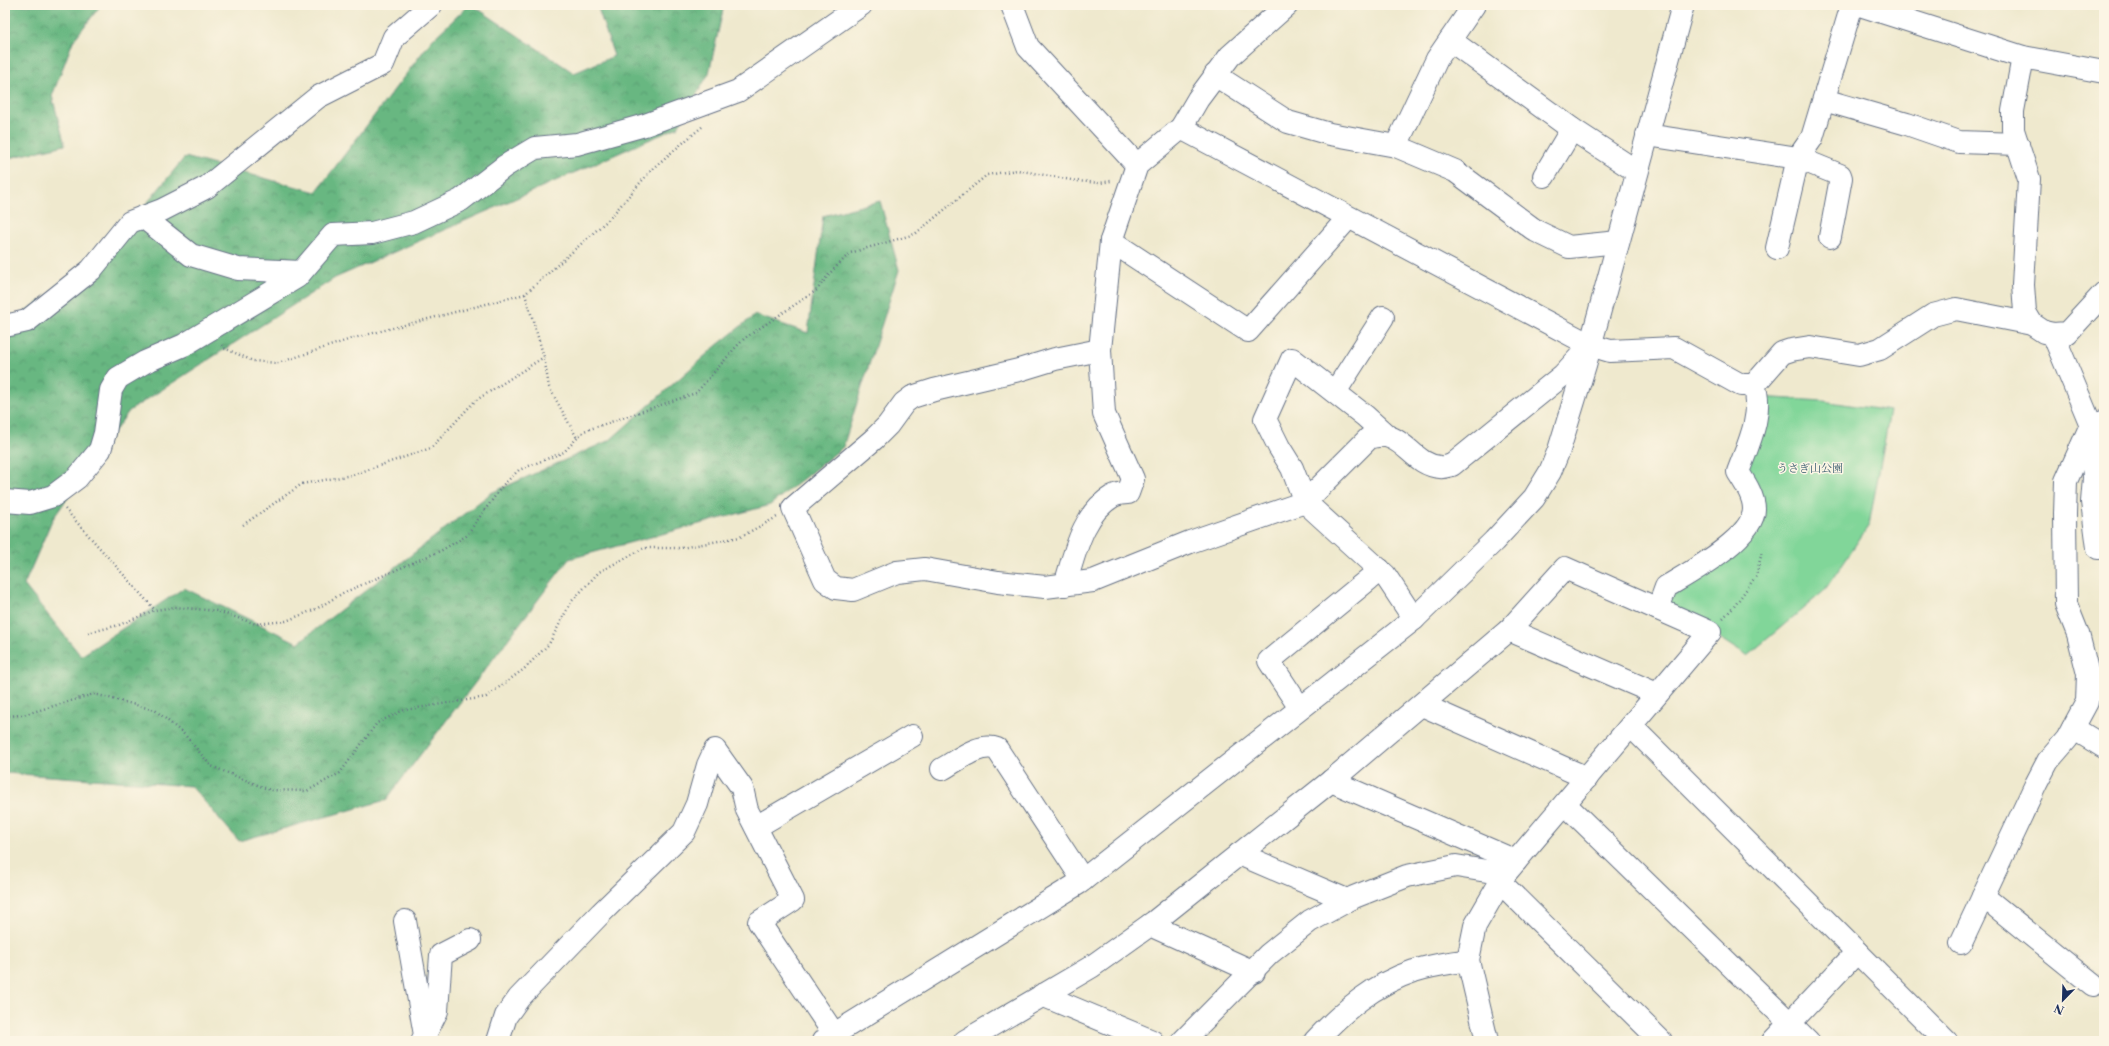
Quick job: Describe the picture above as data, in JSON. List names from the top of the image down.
{
  "parks": ["うさぎ山公園"],
  "north": "bottom left"
}
